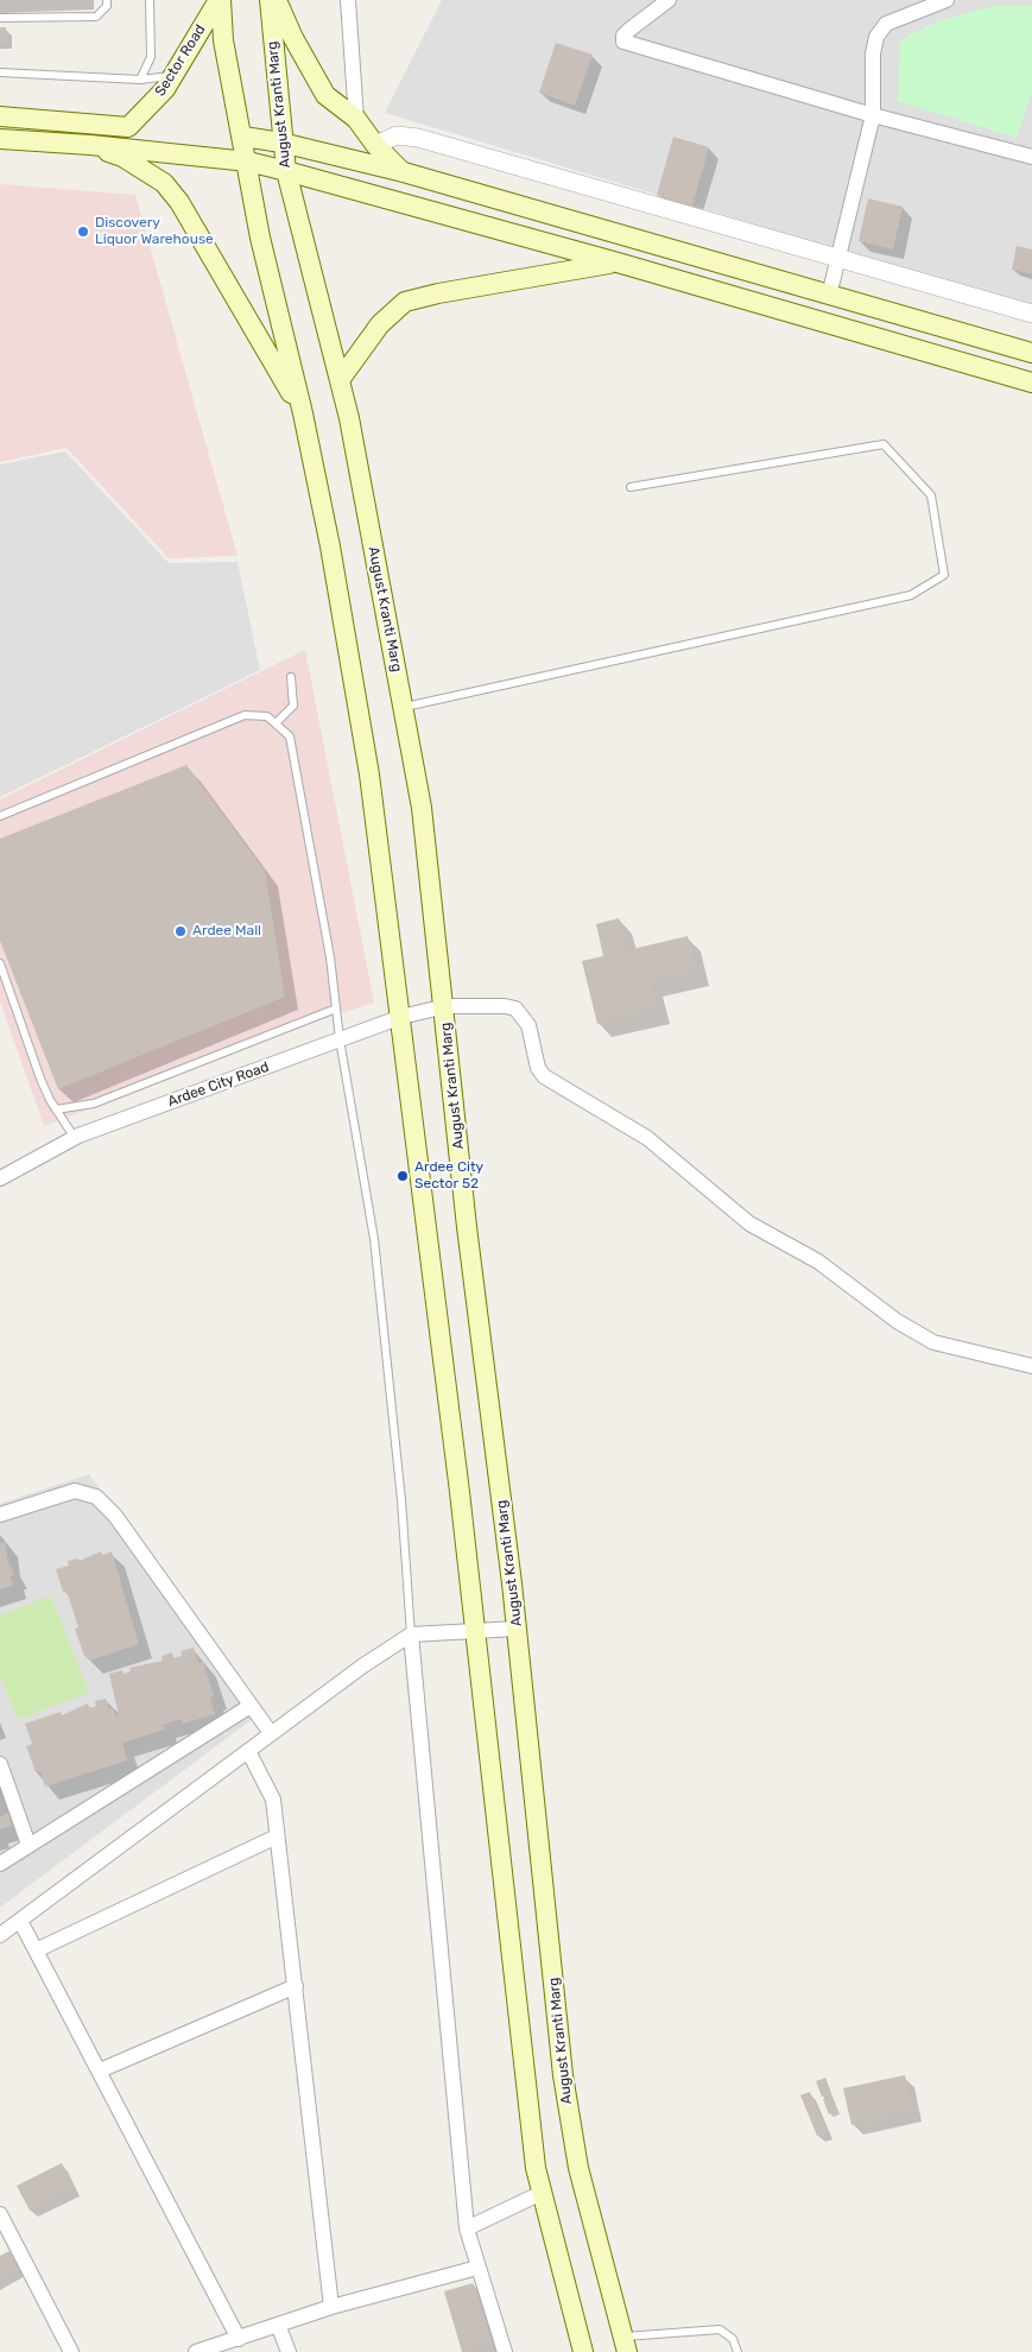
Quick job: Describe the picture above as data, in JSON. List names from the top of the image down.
{
  "streets": {
    "main road": ["Sector Road", "August Kranti Marg"],
    "street": ["Ardee City Road"]
  },
  "crossings": [
    ["August Kranti Marg", "Ardee City Road"]
  ],
  "places": ["Discovery Liquor Warehouse", "Ardee Mall", "Ardee City Sector 52"]
}
